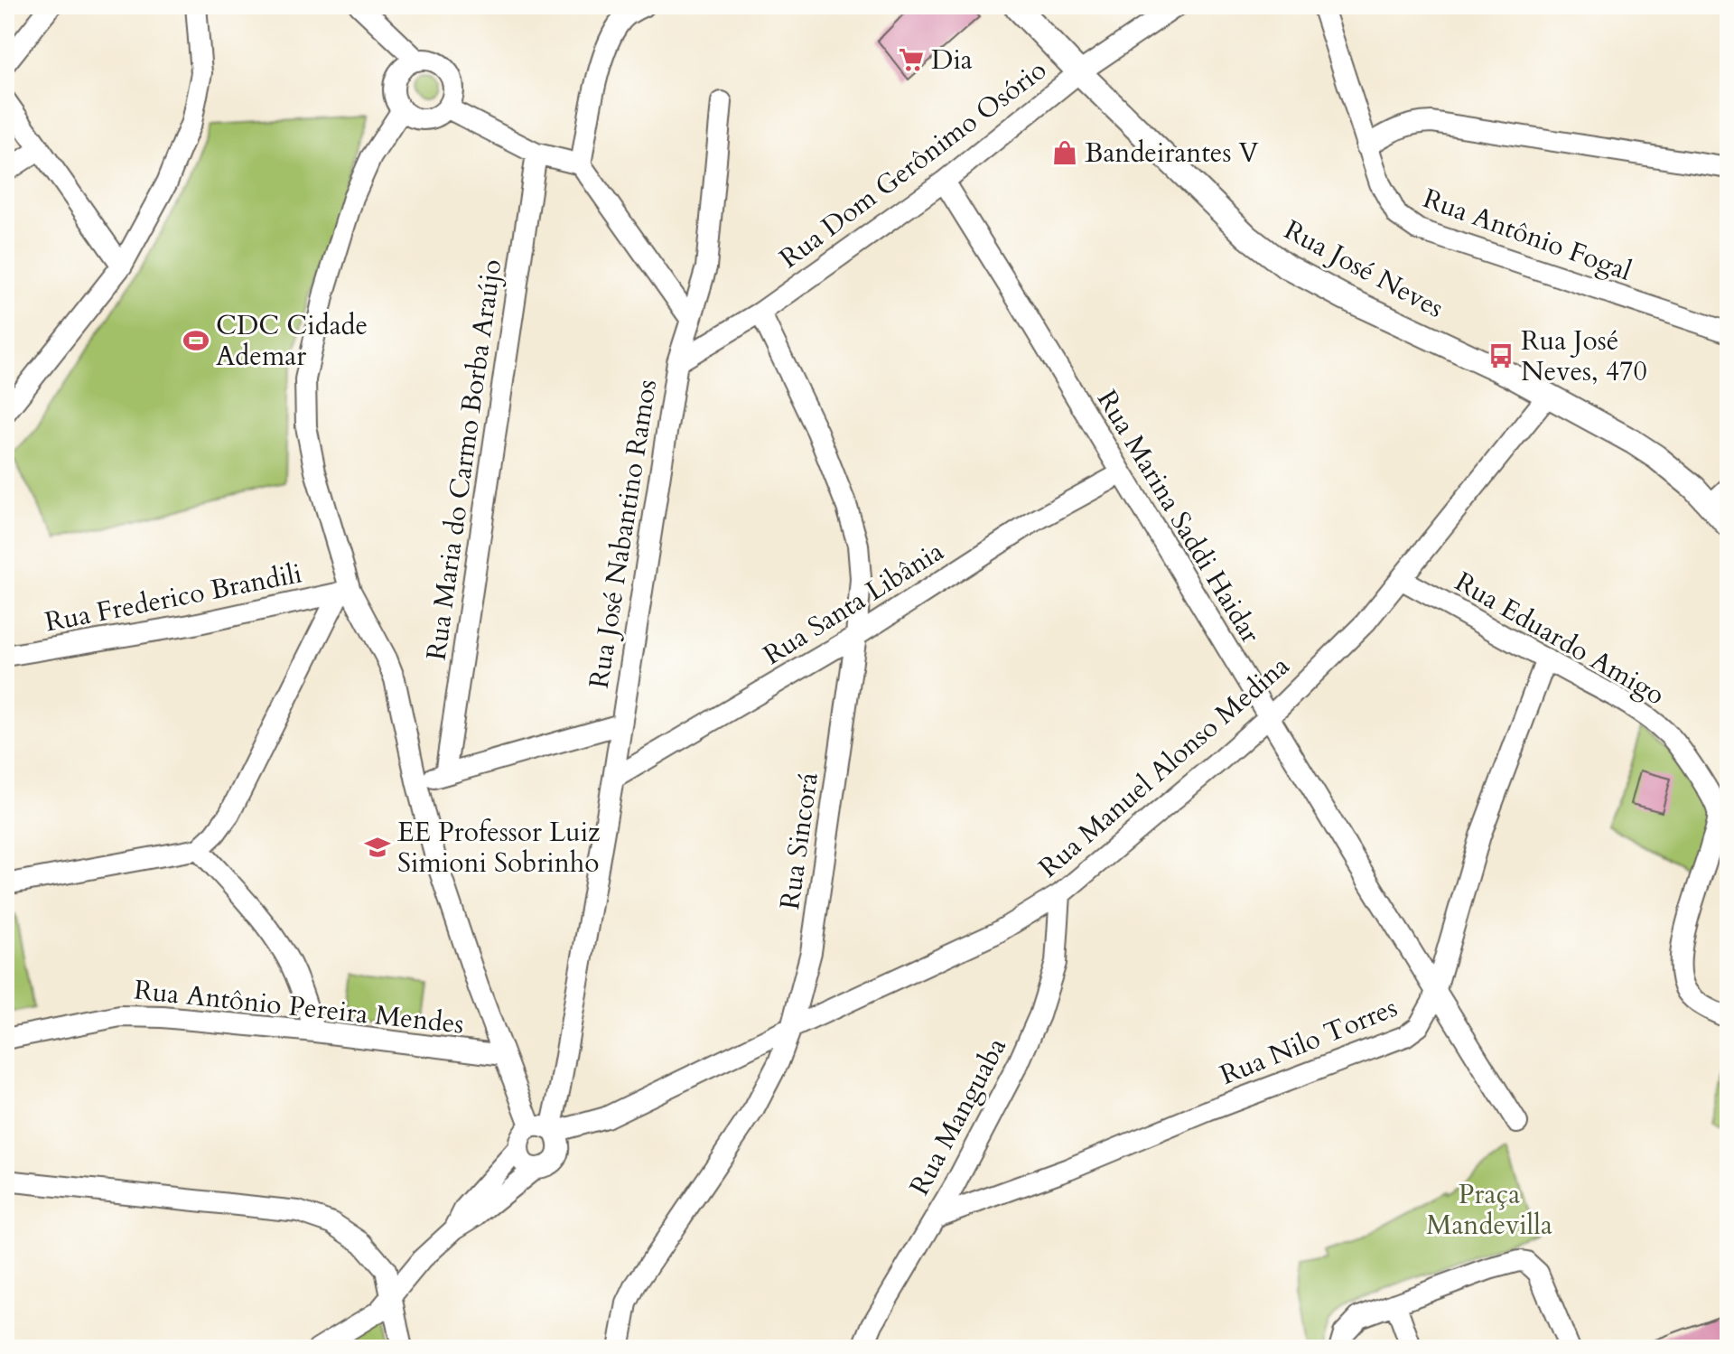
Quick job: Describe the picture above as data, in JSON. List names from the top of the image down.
{
  "streets": {
    "street": [
      "Rua Dom Gerônimo Osório",
      "Rua Antônio Fogal",
      "Rua José Neves",
      "Rua Maria do Carmo Borba Araújo",
      "Rua Marina Saddi Haidar",
      "Rua José Nabantino Ramos",
      "Rua Frederico Brandili",
      "Rua Santa Libânia",
      "Rua Eduardo Amigo",
      "Rua Manuel Alonso Medina",
      "Rua Sincorá",
      "Rua Antônio Pereira Mendes",
      "Rua Nilo Torres",
      "Rua Manguaba"
    ]
  },
  "crossings": [
    ["Rua Dom Gerônimo Osório", "Rua José Neves"],
    ["Rua Dom Gerônimo Osório", "Rua Marina Saddi Haidar"],
    ["Rua Dom Gerônimo Osório", "Rua José Nabantino Ramos"],
    ["Rua Dom Gerônimo Osório", "Rua Sincorá"],
    ["Rua José Neves", "Rua Manuel Alonso Medina"],
    ["Rua Marina Saddi Haidar", "Rua Santa Libânia"],
    ["Rua Marina Saddi Haidar", "Rua Manuel Alonso Medina"],
    ["Rua Marina Saddi Haidar", "Rua Nilo Torres"],
    ["Rua José Nabantino Ramos", "Rua Santa Libânia"],
    ["Rua José Nabantino Ramos", "Rua Manuel Alonso Medina"],
    ["Rua Santa Libânia", "Rua Sincorá"],
    ["Rua Eduardo Amigo", "Rua Manuel Alonso Medina"],
    ["Rua Eduardo Amigo", "Rua Nilo Torres"],
    ["Rua Manuel Alonso Medina", "Rua Sincorá"],
    ["Rua Manuel Alonso Medina", "Rua Manguaba"],
    ["Rua Nilo Torres", "Rua Manguaba"]
  ],
  "parks": ["Praça Mandevilla"],
  "places": {
    "supermarket": ["Dia"],
    "shop": ["Bandeirantes V"],
    "sports": ["CDC Cidade Ademar"],
    "bus stop": ["Rua José Neves, 470"],
    "school or university": ["EE Professor Luiz Simioni Sobrinho"]
  }
}
